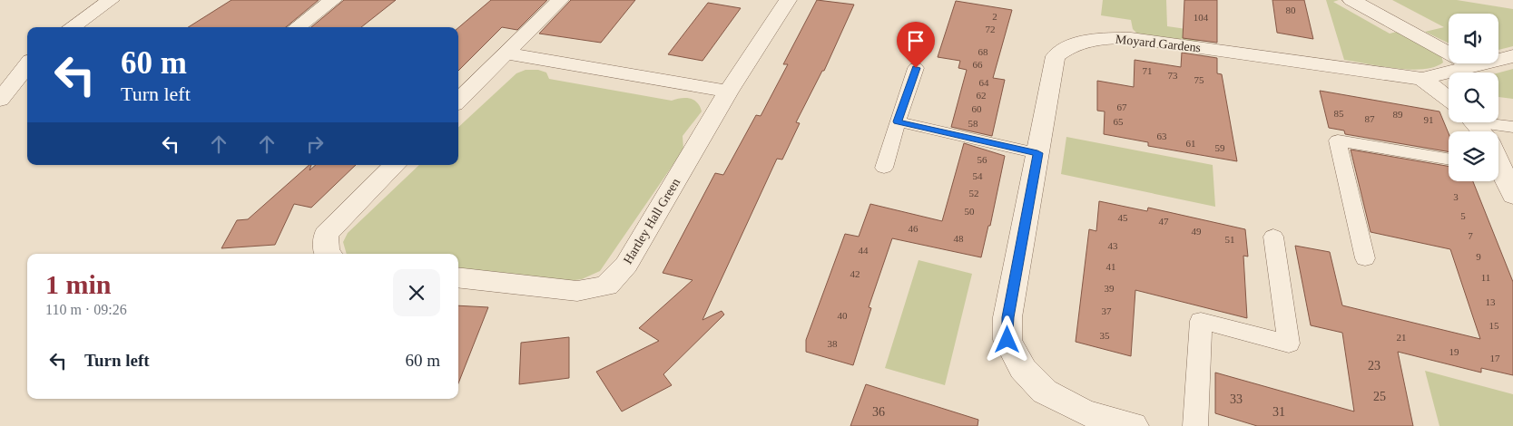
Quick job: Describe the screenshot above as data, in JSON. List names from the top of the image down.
{
  "streets": {
    "street": ["Moyard Gardens", "Hartley Hall Green"]
  },
  "house_numbers": [
    "80",
    "2",
    "104",
    "72",
    "68",
    "66",
    "71",
    "73",
    "75",
    "64",
    "62",
    "67",
    "60",
    "85",
    "89",
    "87",
    "91",
    "65",
    "58",
    "63",
    "61",
    "59",
    "56",
    "54",
    "52",
    "3",
    "50",
    "5",
    "45",
    "47",
    "46",
    "49",
    "7",
    "48",
    "51",
    "43",
    "44",
    "9",
    "41",
    "42",
    "11",
    "39",
    "13",
    "37",
    "40",
    "15",
    "35",
    "21",
    "38",
    "19",
    "17",
    "23",
    "25",
    "33",
    "36",
    "31"
  ],
  "page": {
    "turn": ["60 m", "Turn left"],
    "heading": ["1 min", "110 m · 09:26"],
    "list": [
      {
        "name": "Turn left",
        "value": "60 m"
      }
    ]
  }
}
